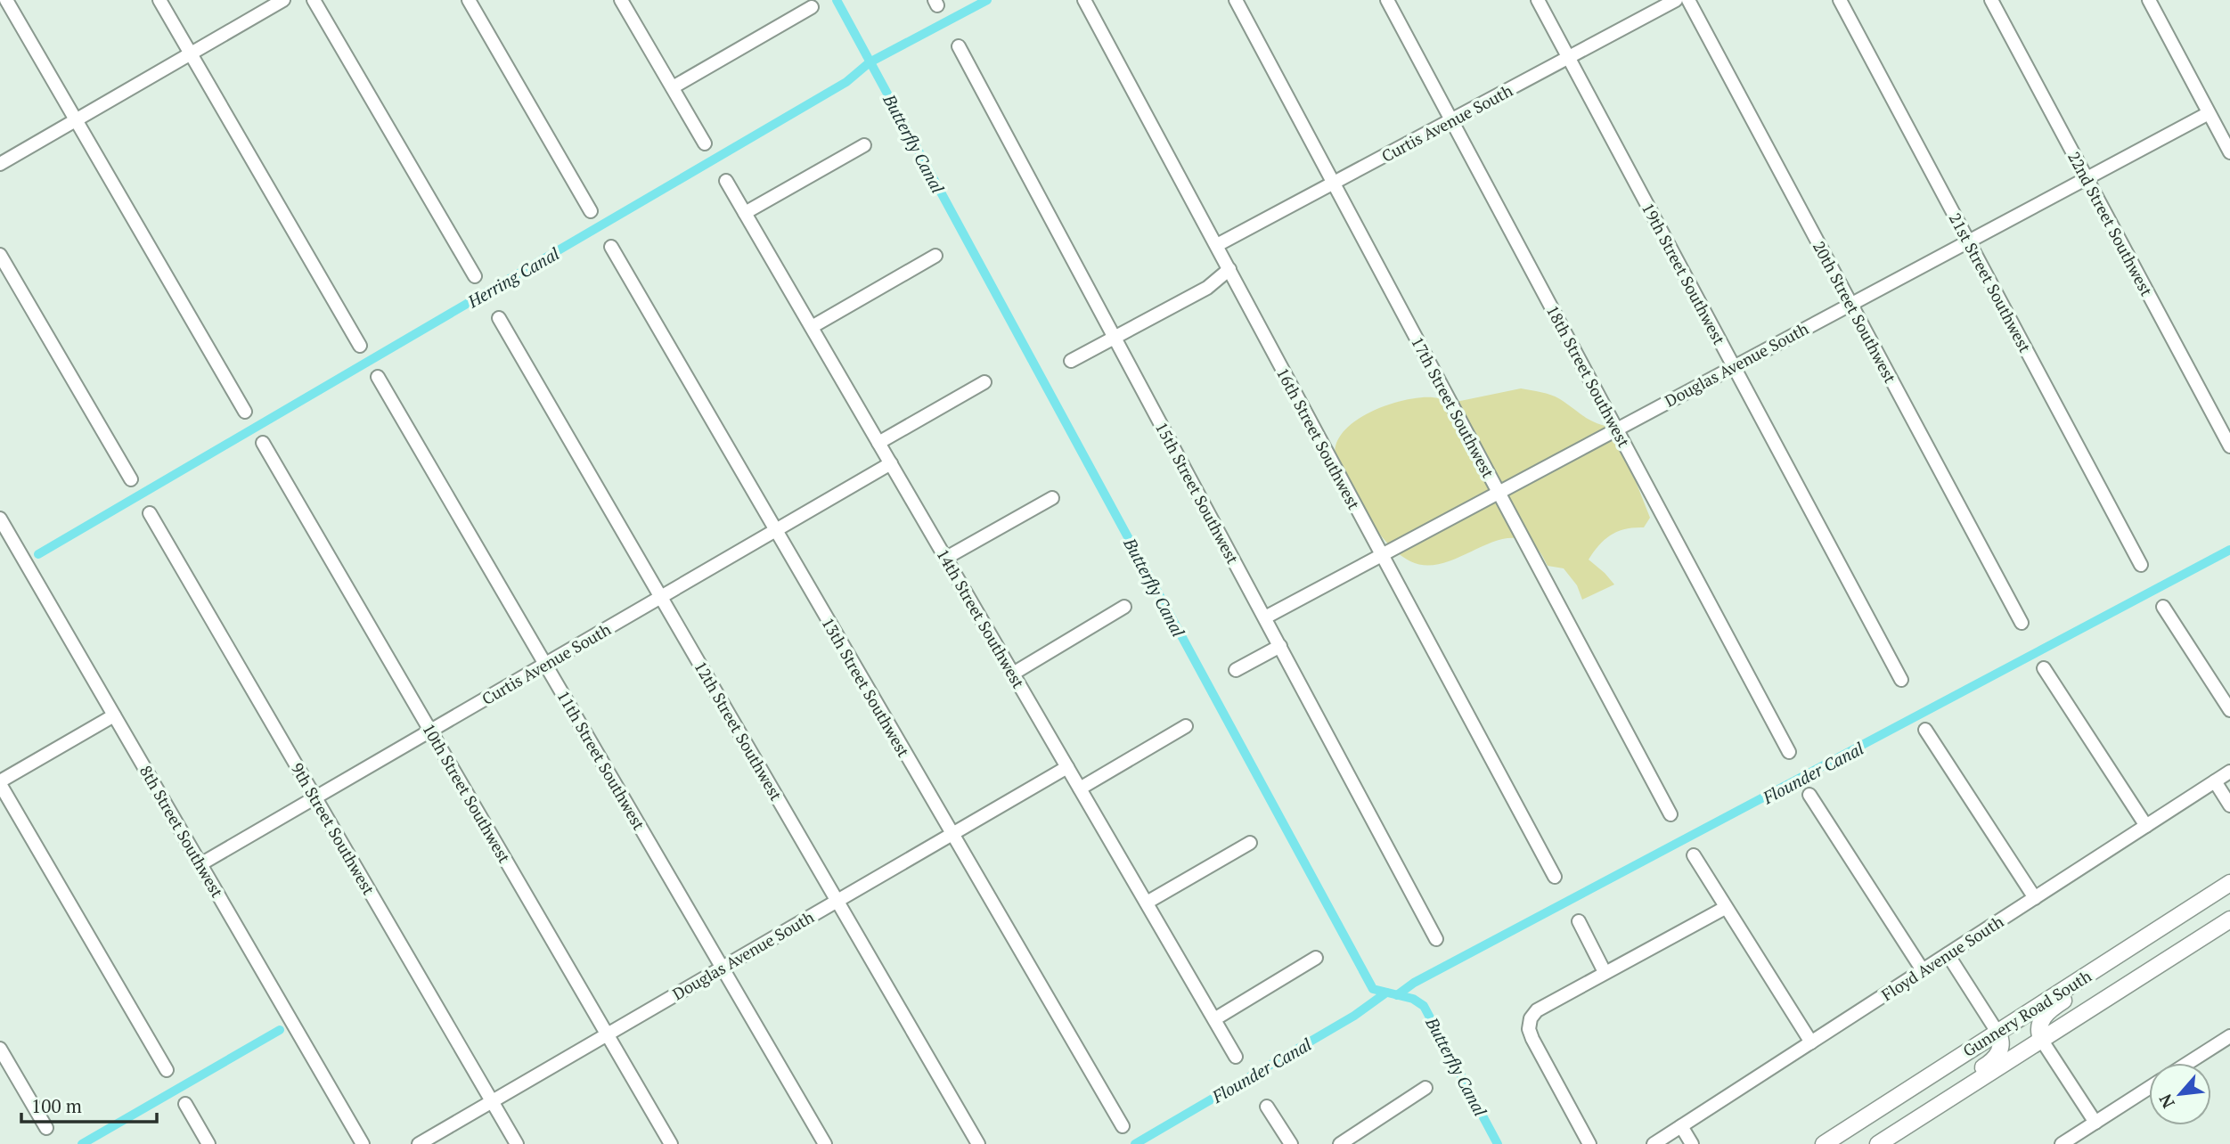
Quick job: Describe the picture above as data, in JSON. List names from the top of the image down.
{
  "streets": {
    "main road": ["Gunnery Road South"],
    "street": [
      "Curtis Avenue South",
      "22nd Street Southwest",
      "19th Street Southwest",
      "21st Street Southwest",
      "20th Street Southwest",
      "Douglas Avenue South",
      "18th Street Southwest",
      "17th Street Southwest",
      "16th Street Southwest",
      "15th Street Southwest",
      "14th Street Southwest",
      "13th Street Southwest",
      "12th Street Southwest",
      "11th Street Southwest",
      "10th Street Southwest",
      "9th Street Southwest",
      "8th Street Southwest",
      "Floyd Avenue South"
    ]
  },
  "crossings": [
    ["Curtis Avenue South", "19th Street Southwest"],
    ["Curtis Avenue South", "18th Street Southwest"],
    ["Curtis Avenue South", "17th Street Southwest"],
    ["Curtis Avenue South", "16th Street Southwest"],
    ["Curtis Avenue South", "14th Street Southwest"],
    ["Curtis Avenue South", "13th Street Southwest"],
    ["Curtis Avenue South", "12th Street Southwest"],
    ["Curtis Avenue South", "11th Street Southwest"],
    ["Curtis Avenue South", "10th Street Southwest"],
    ["Curtis Avenue South", "9th Street Southwest"],
    ["Curtis Avenue South", "8th Street Southwest"],
    ["22nd Street Southwest", "Douglas Avenue South"],
    ["19th Street Southwest", "Douglas Avenue South"],
    ["21st Street Southwest", "Douglas Avenue South"],
    ["20th Street Southwest", "Douglas Avenue South"],
    ["Douglas Avenue South", "18th Street Southwest"],
    ["Douglas Avenue South", "17th Street Southwest"],
    ["Douglas Avenue South", "16th Street Southwest"],
    ["Douglas Avenue South", "15th Street Southwest"],
    ["Douglas Avenue South", "14th Street Southwest"],
    ["Douglas Avenue South", "13th Street Southwest"],
    ["Douglas Avenue South", "12th Street Southwest"],
    ["Douglas Avenue South", "11th Street Southwest"],
    ["Douglas Avenue South", "10th Street Southwest"],
    ["Douglas Avenue South", "9th Street Southwest"]
  ],
  "water": ["Butterfly Canal", "Herring Canal", "Flounder Canal"],
  "scale_bar": "100 m",
  "north": "bottom left"
}
